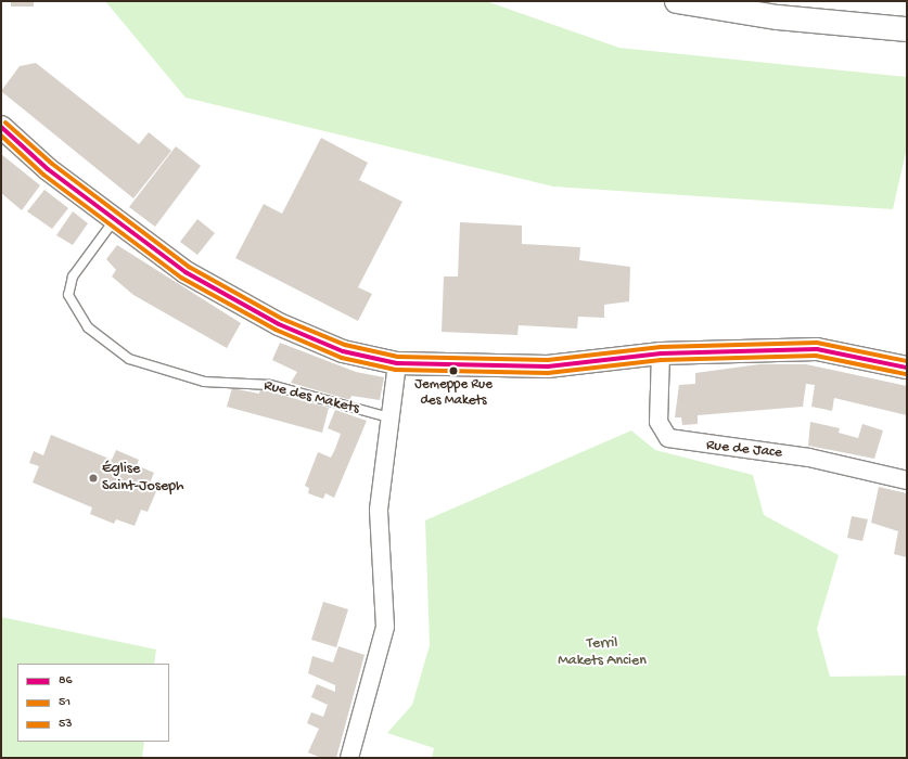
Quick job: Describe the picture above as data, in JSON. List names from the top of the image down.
{
  "streets": {
    "street": ["Rue de Jace"],
    "lane": ["Rue des Makets"]
  },
  "parks": ["Terril Makets Ancien"],
  "places": ["Jemeppe Rue des Makets", "Église Saint-Joseph"],
  "lines": ["transit line 53", "transit line 86", "transit line 51"],
  "legend": ["86", "51", "53"]
}
